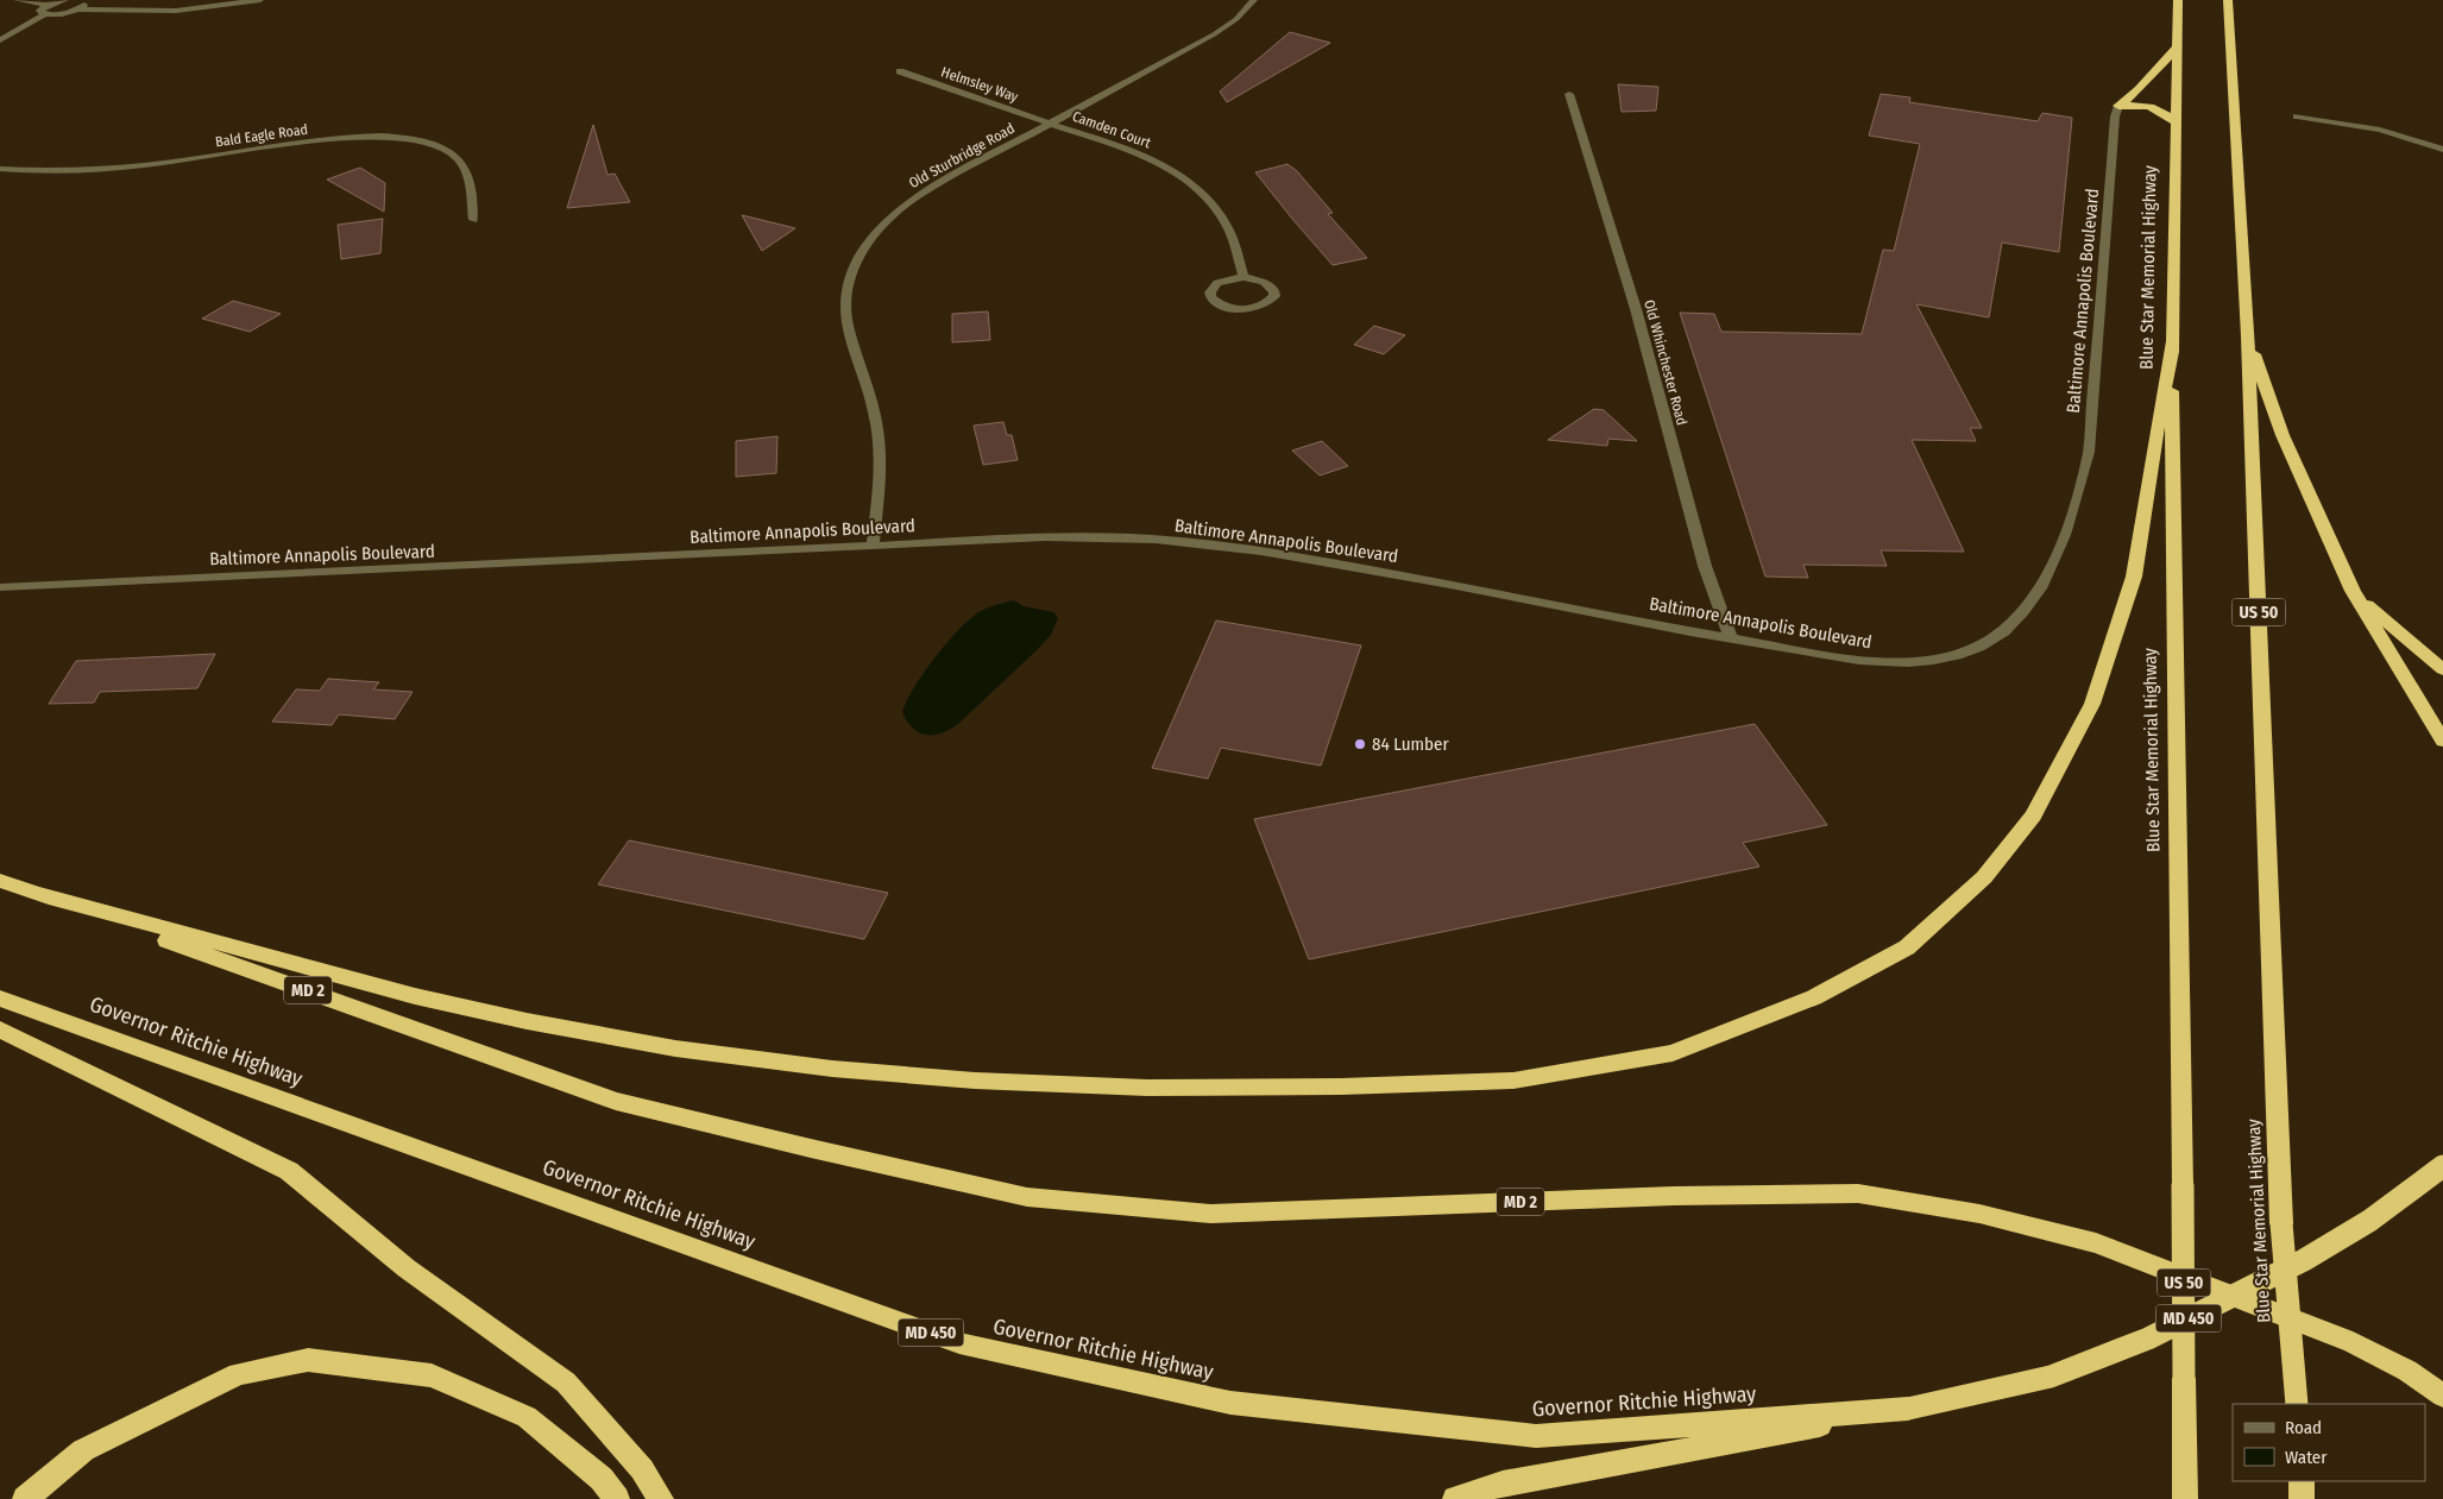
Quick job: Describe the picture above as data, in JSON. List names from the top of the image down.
{
  "streets": {
    "highway": [
      "Blue Star Memorial Highway",
      "US 50",
      "MD 2",
      "Governor Ritchie Highway",
      "MD 450"
    ],
    "street": [
      "Helmsley Way",
      "Camden Court",
      "Bald Eagle Road",
      "Old Sturbridge Road",
      "Baltimore Annapolis Boulevard",
      "Old Whinchester Road"
    ]
  },
  "crossings": [
    ["Helmsley Way", "Camden Court"],
    ["Helmsley Way", "Old Sturbridge Road"],
    ["Camden Court", "Old Sturbridge Road"],
    ["Old Sturbridge Road", "Baltimore Annapolis Boulevard"],
    ["Baltimore Annapolis Boulevard", "Old Whinchester Road"]
  ],
  "places": ["84 Lumber"],
  "legend": ["Road", "Water"]
}
